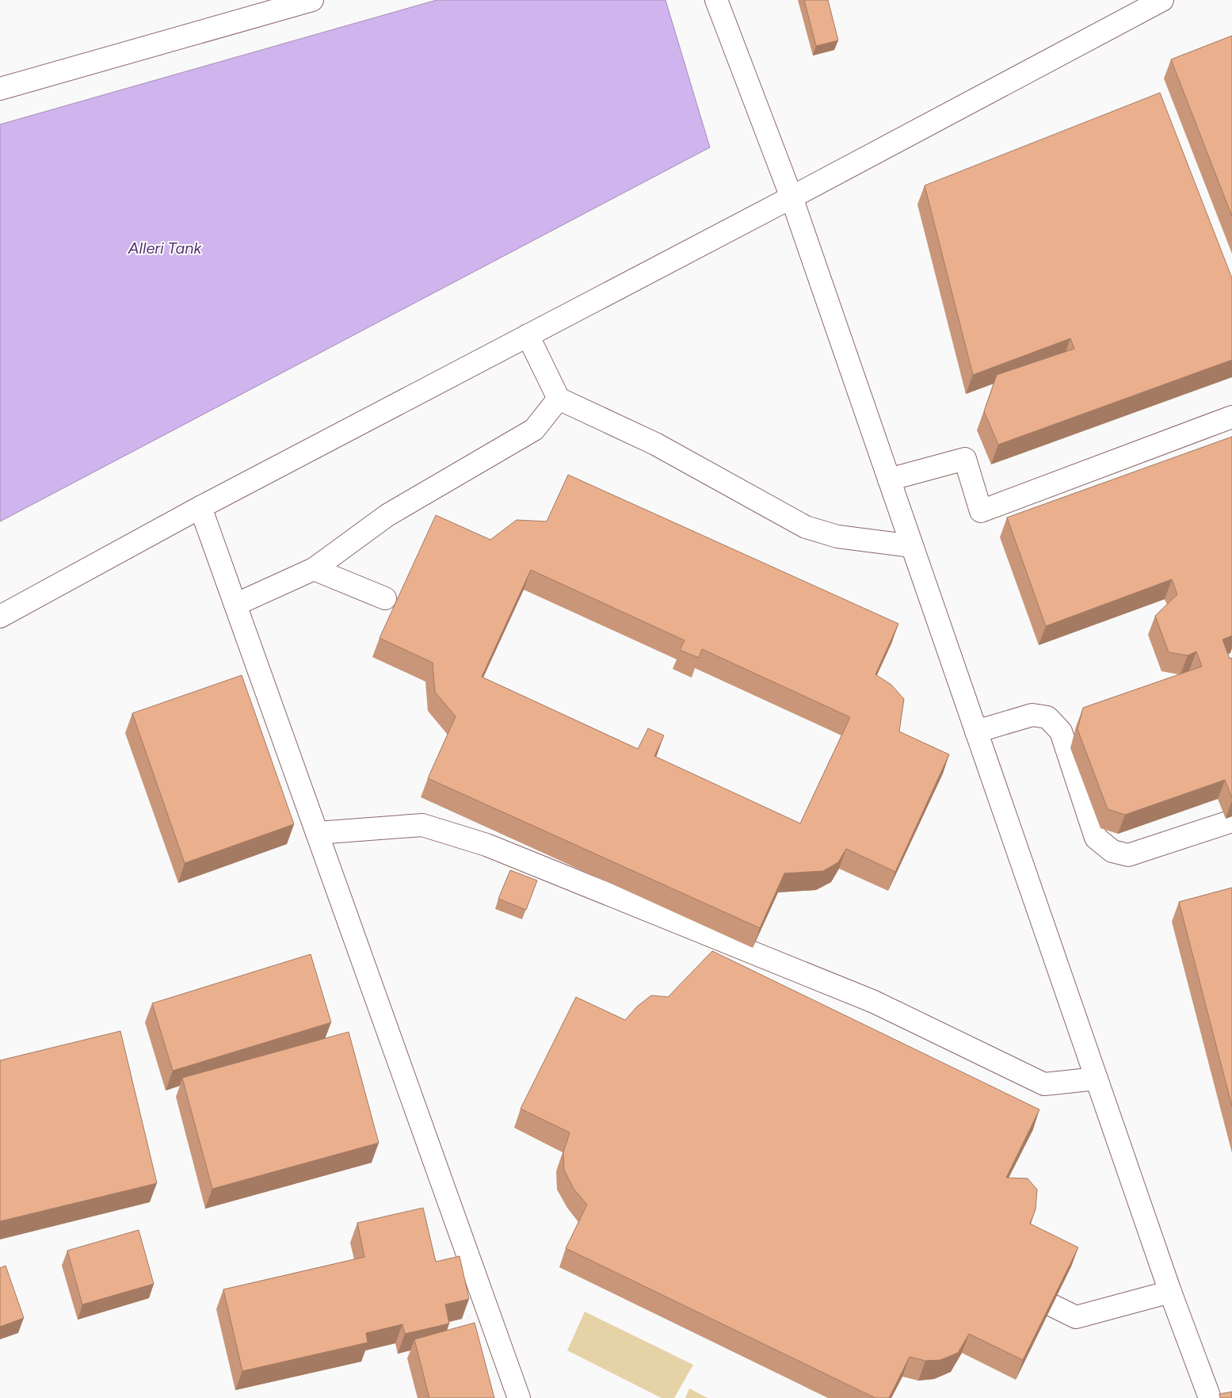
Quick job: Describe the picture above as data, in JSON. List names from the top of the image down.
{
  "water": ["Alleri Tank"]
}
